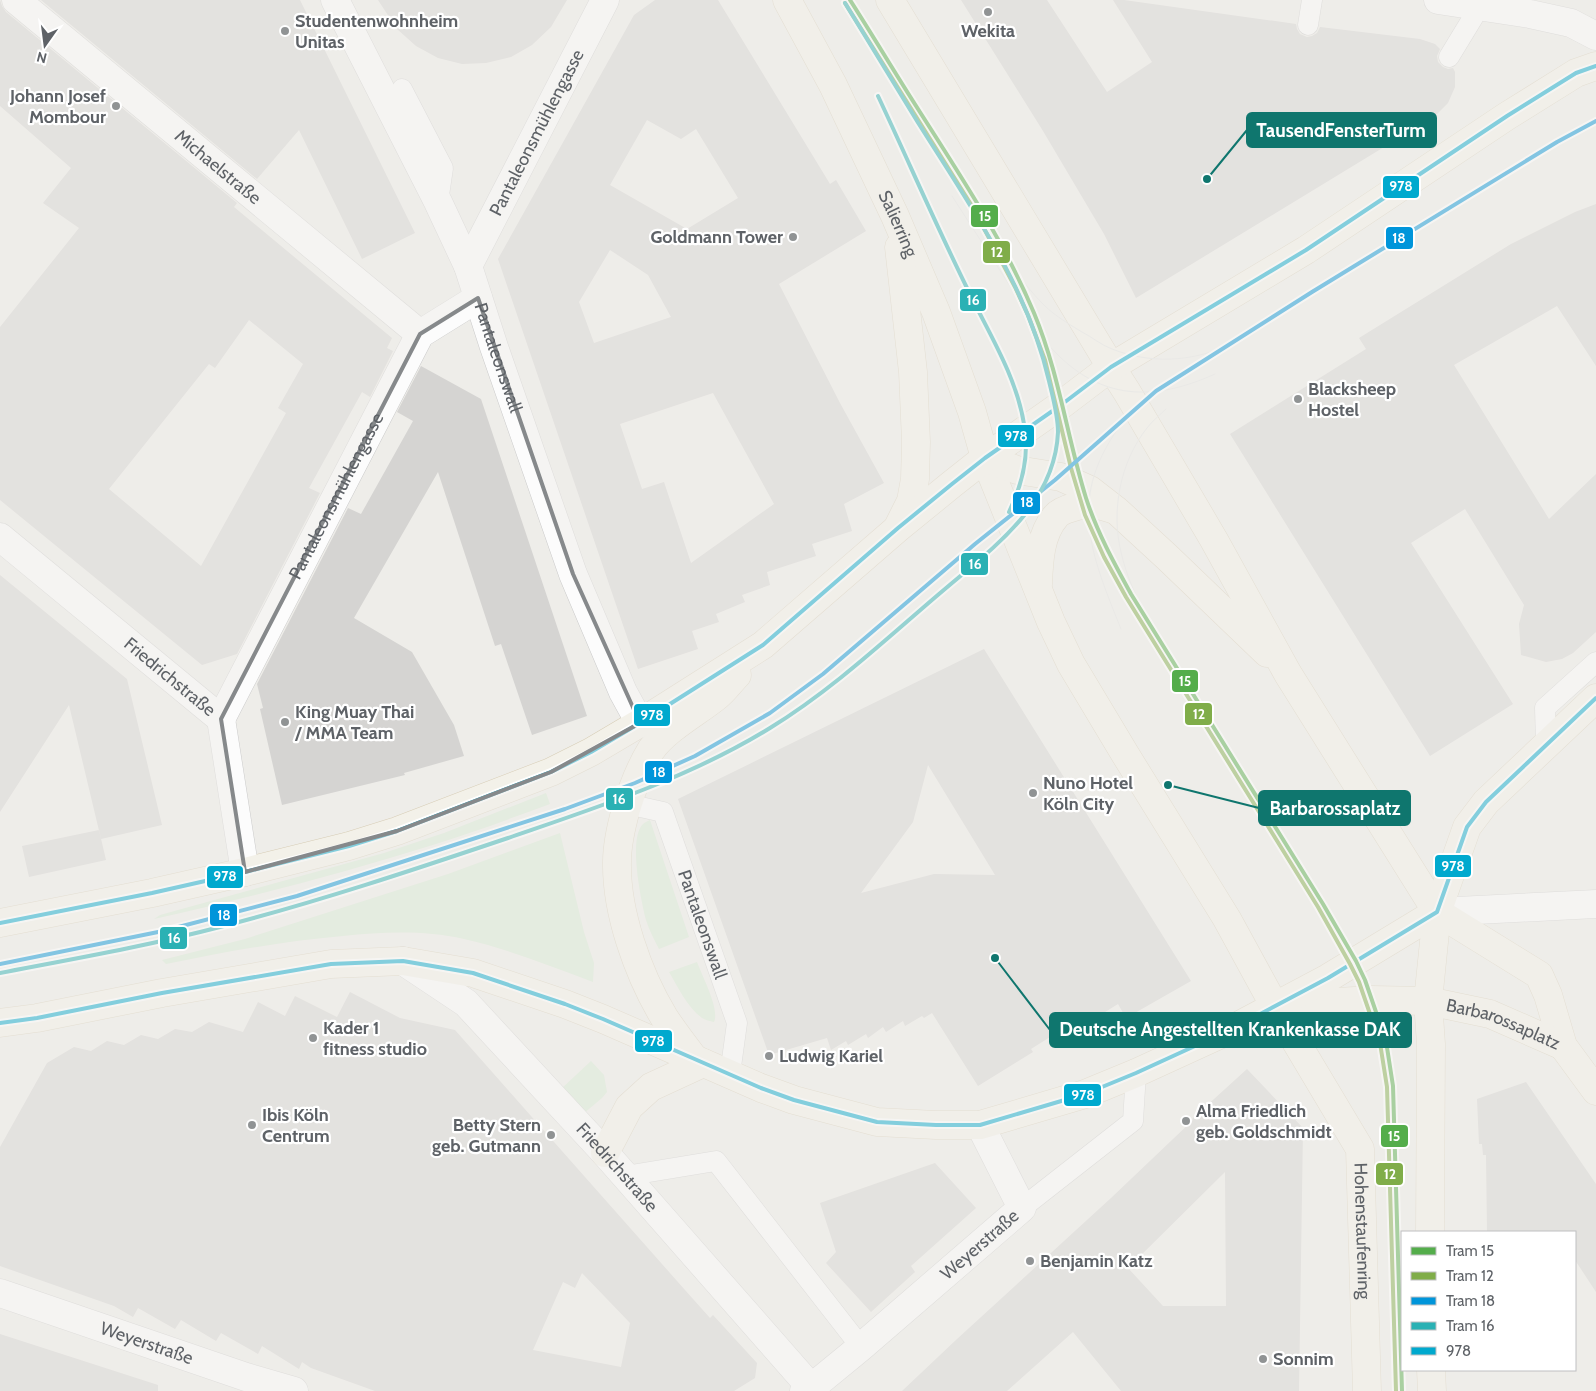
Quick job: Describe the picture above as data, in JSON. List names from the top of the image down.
{
  "streets": {
    "main road": ["Salierring", "Barbarossaplatz", "Hohenstaufenring"],
    "street": [
      "Pantaleonsmühlengasse",
      "Michaelstraße",
      "Pantaleonswall",
      "Friedrichstraße",
      "Weyerstraße"
    ]
  },
  "crossings": [
    ["Pantaleonsmühlengasse", "Michaelstraße"],
    ["Pantaleonsmühlengasse", "Pantaleonswall"],
    ["Pantaleonsmühlengasse", "Friedrichstraße"],
    ["Salierring", "Barbarossaplatz"],
    ["Friedrichstraße", "Weyerstraße"],
    ["Barbarossaplatz", "Hohenstaufenring"]
  ],
  "places": [
    "Wekita",
    "Studentenwohnheim Unitas",
    "Johann Josef Mombour",
    "TausendFensterTurm",
    "Goldmann Tower",
    "Blacksheep Hostel",
    "King Muay Thai / MMA Team",
    "Barbarossaplatz",
    "Nuno Hotel Köln City",
    "Deutsche Angestellten Krankenkasse DAK",
    "Kader 1 fitness studio",
    "Ludwig Kariel",
    "Alma Friedlich geb. Goldschmidt",
    "Ibis Köln Centrum",
    "Betty Stern geb. Gutmann",
    "Benjamin Katz",
    "Sonnim"
  ],
  "lines": [
    "tram line 15",
    "tram line 12",
    "tram line 16",
    "transit line 978",
    "tram line 18"
  ],
  "legend": [
    "Tram 15",
    "Tram 12",
    "Tram 18",
    "Tram 16",
    "978"
  ],
  "north": "bottom"
}
